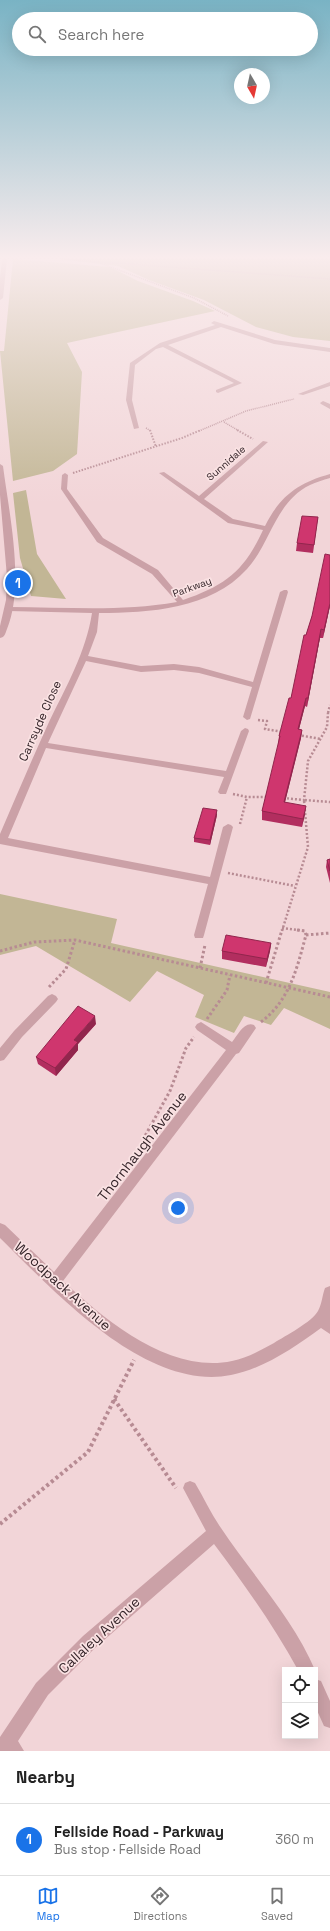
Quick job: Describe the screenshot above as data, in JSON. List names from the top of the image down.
{
  "streets": {
    "street": [
      "Sunnidale",
      "Parkway",
      "Carrsyde Close",
      "Thornhaugh Avenue",
      "Woodpack Avenue",
      "Callaley Avenue"
    ]
  },
  "crossings": [
    ["Parkway", "Carrsyde Close"],
    ["Thornhaugh Avenue", "Woodpack Avenue"]
  ],
  "north": "bottom",
  "page": {
    "search": "Search here",
    "pins": "1",
    "heading": "Nearby",
    "list": [
      {
        "mark": "1",
        "name": "Fellside Road - Parkway",
        "note": "Bus stop · Fellside Road",
        "value": "360 m"
      }
    ],
    "nav": ["Map", "Directions", "Saved"]
  }
}
